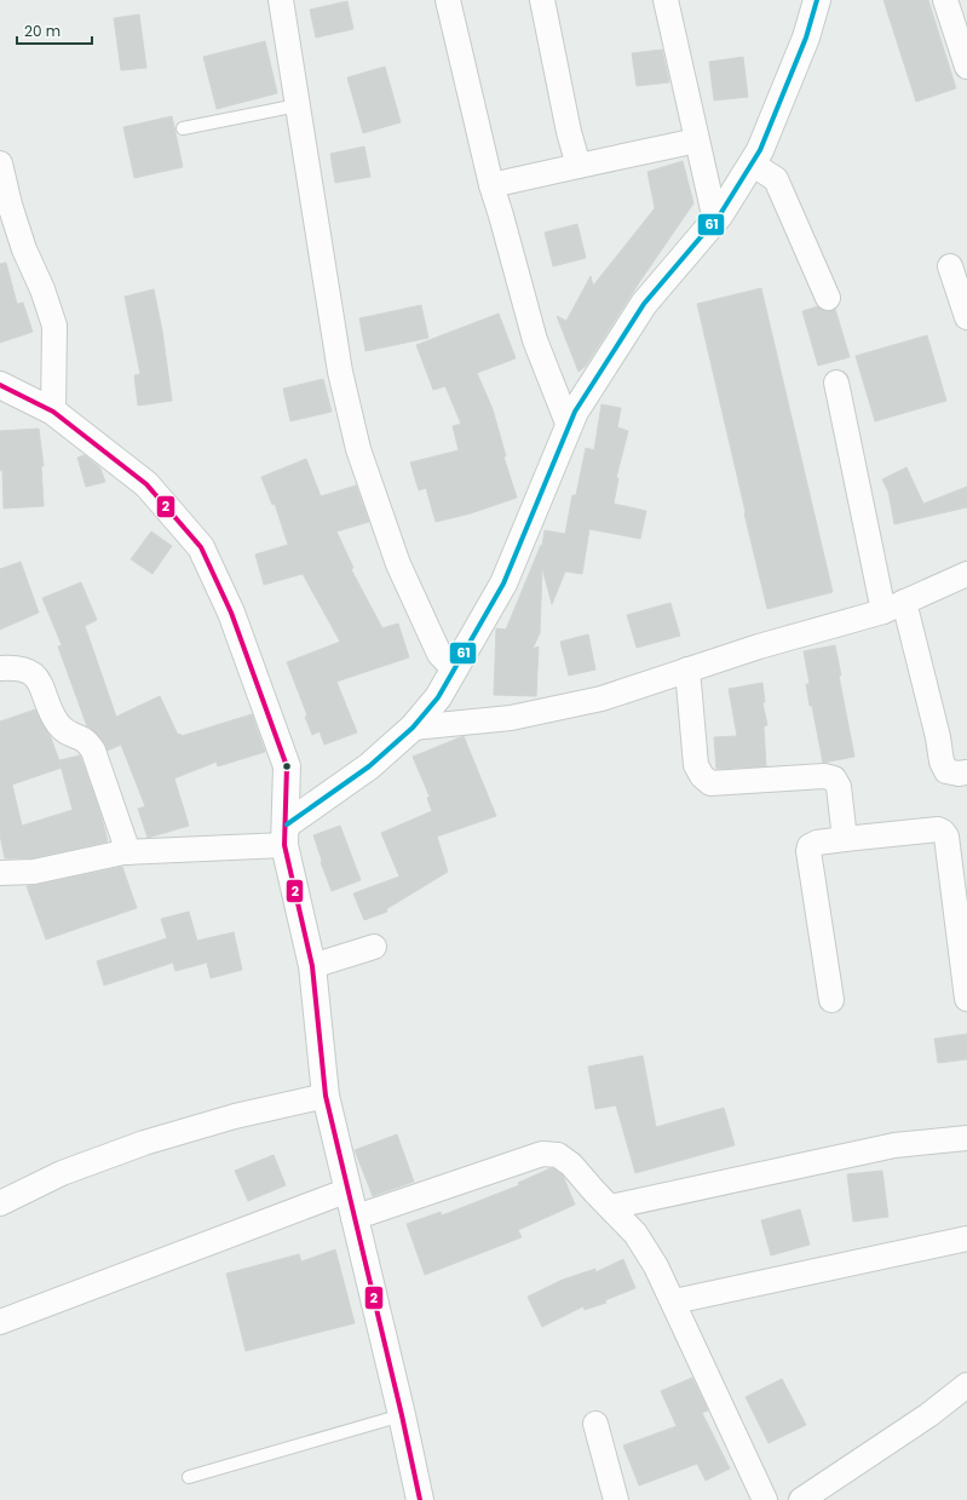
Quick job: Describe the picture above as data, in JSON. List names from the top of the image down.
{
  "lines": ["transit line 61", "transit line 2"],
  "scale_bar": "20 m"
}
